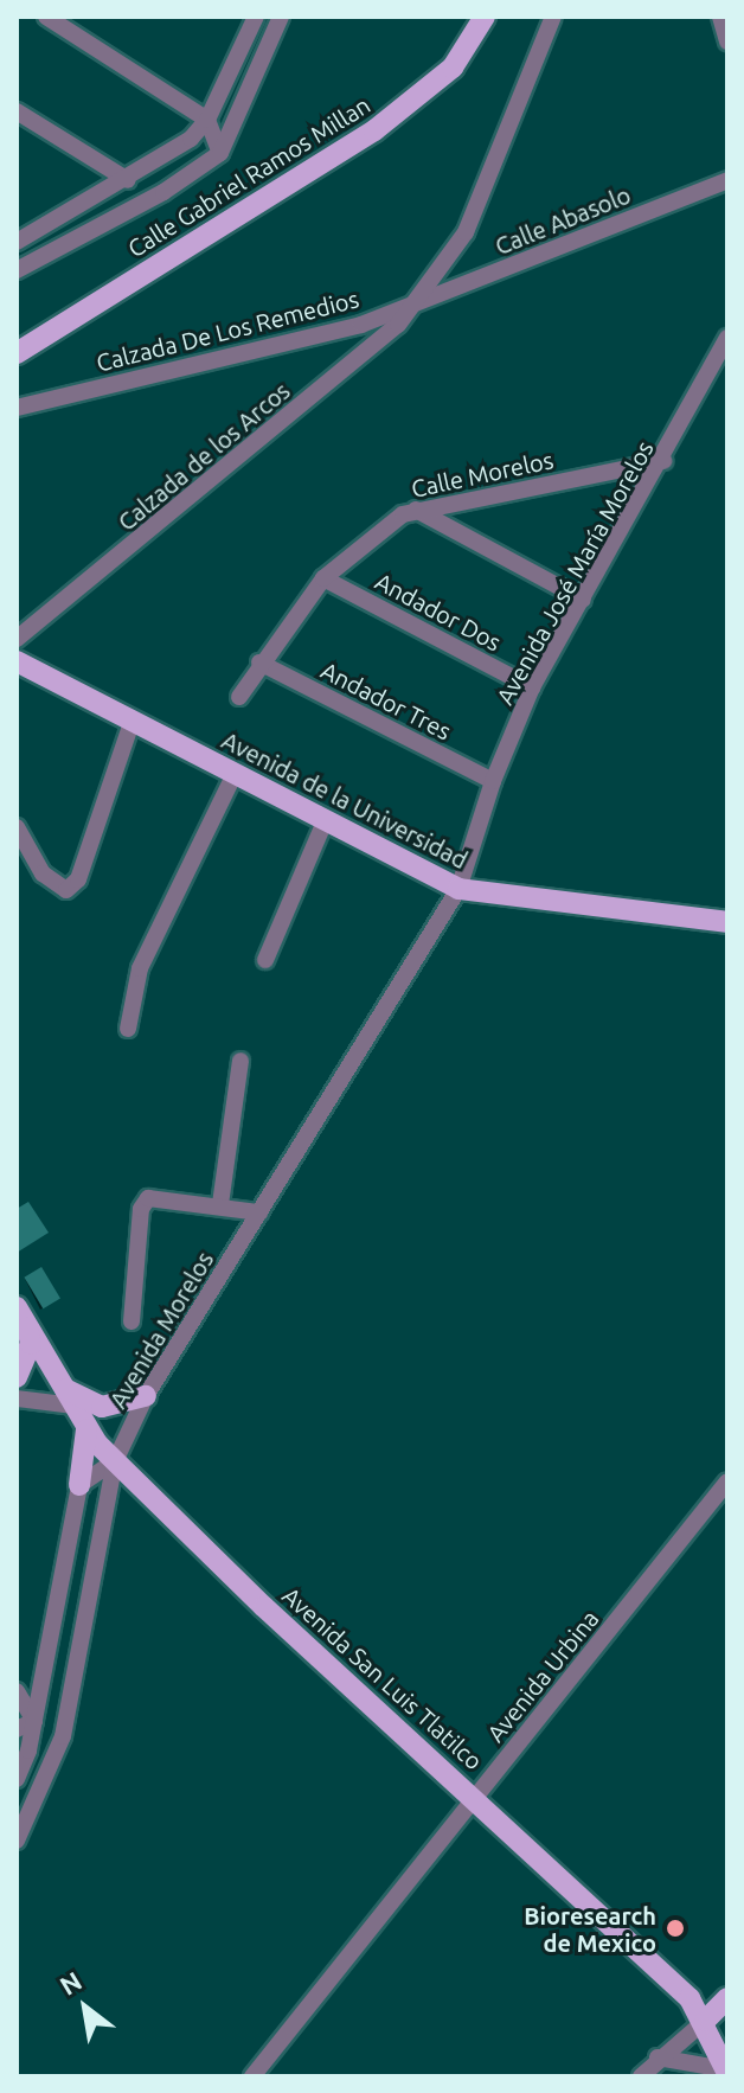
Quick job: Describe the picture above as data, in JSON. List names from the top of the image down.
{
  "streets": {
    "main road": ["Calle Gabriel Ramos Millan", "Avenida de la Universidad", "Avenida San Luis Tlatilco"],
    "street": [
      "Calle Abasolo",
      "Calzada De Los Remedios",
      "Calzada de los Arcos",
      "Calle Morelos",
      "Avenida José María Morelos",
      "Andador Dos",
      "Andador Tres",
      "Avenida Morelos",
      "Avenida Urbina"
    ]
  },
  "crossings": [
    ["Calle Abasolo", "Calzada De Los Remedios"],
    ["Calle Abasolo", "Calzada de los Arcos"],
    ["Calzada De Los Remedios", "Calzada de los Arcos"],
    ["Calle Morelos", "Avenida José María Morelos"],
    ["Calle Morelos", "Andador Dos"],
    ["Calle Morelos", "Andador Tres"],
    ["Avenida José María Morelos", "Andador Dos"],
    ["Avenida José María Morelos", "Andador Tres"],
    ["Avenida José María Morelos", "Avenida de la Universidad"],
    ["Avenida José María Morelos", "Avenida Morelos"],
    ["Avenida de la Universidad", "Avenida Morelos"],
    ["Avenida Morelos", "Avenida San Luis Tlatilco"],
    ["Avenida Urbina", "Avenida San Luis Tlatilco"]
  ],
  "places": ["Bioresearch de Mexico"],
  "north": "top left"
}
